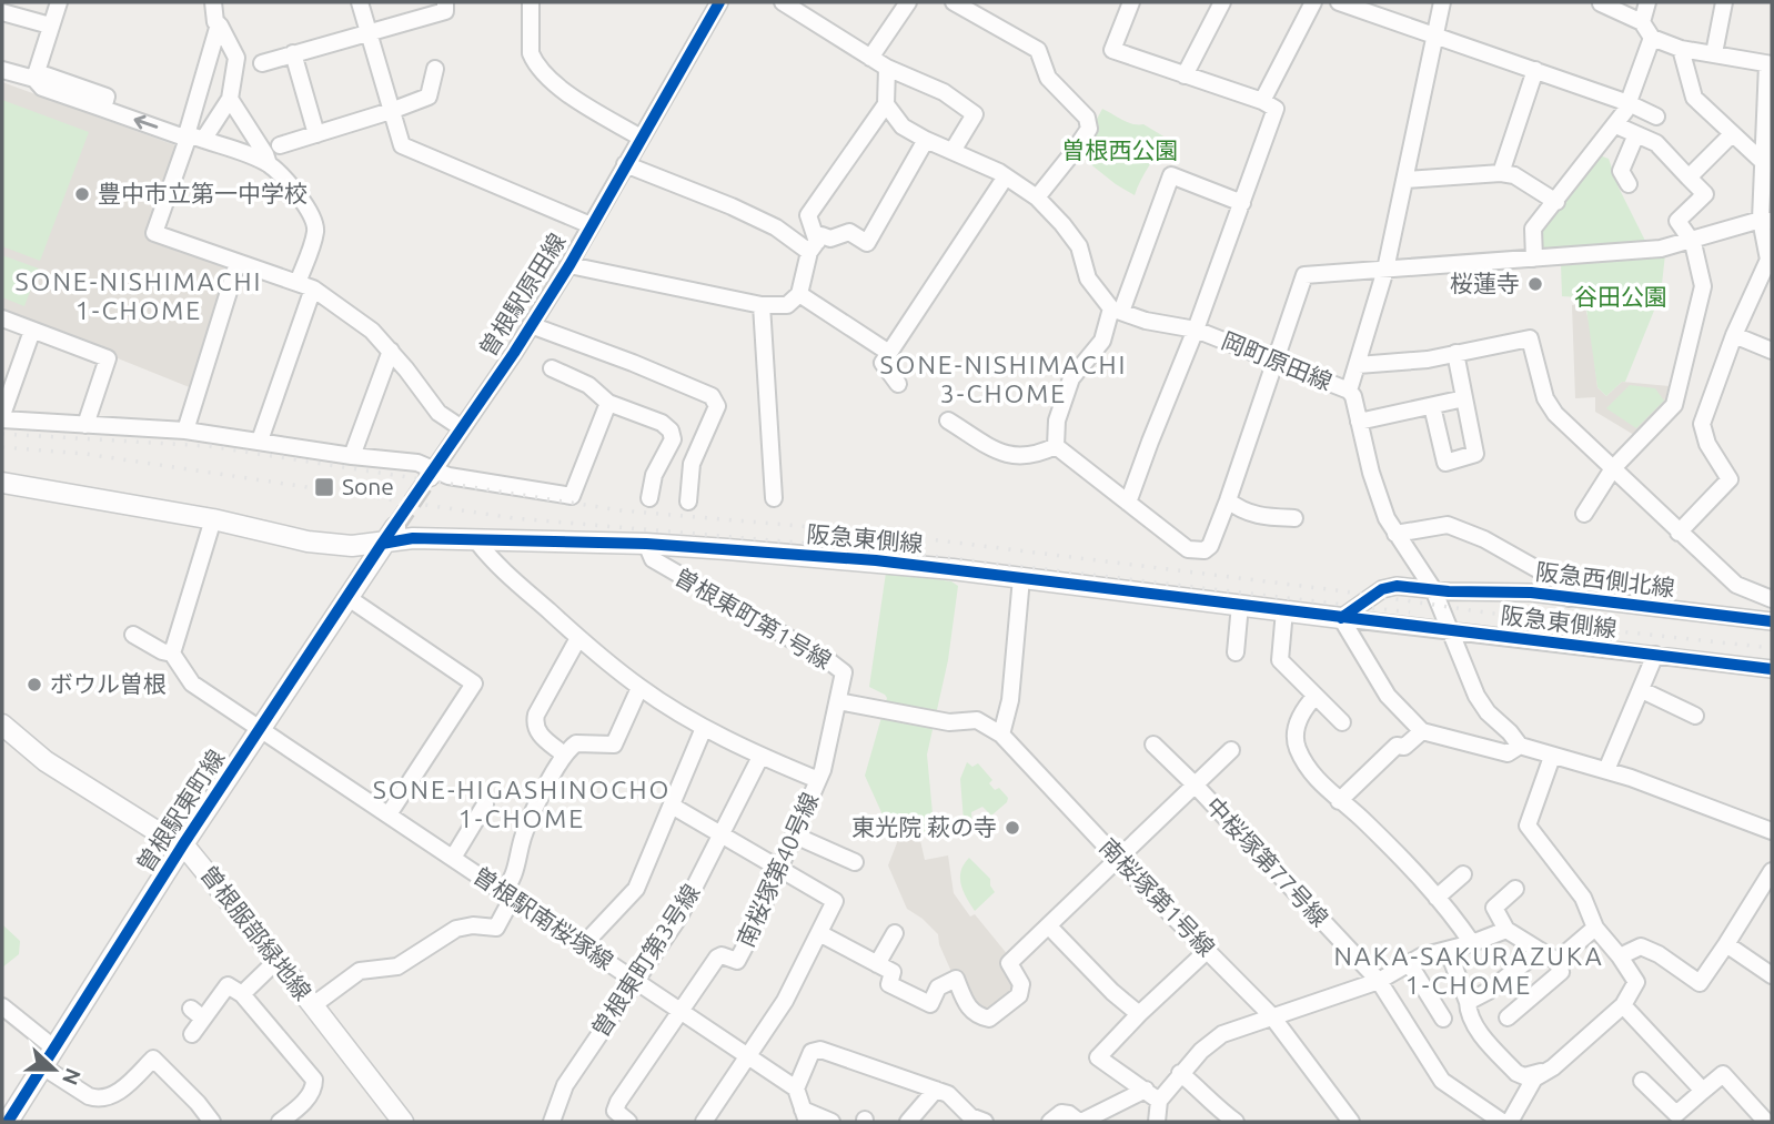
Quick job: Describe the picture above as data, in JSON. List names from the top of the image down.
{
  "streets": {
    "street": [
      "曽根駅原田線",
      "岡町原田線",
      "阪急東側線",
      "阪急西側北線",
      "曽根東町第1号線",
      "曽根駅東町線",
      "中桜塚第77号線",
      "南桜塚第40号線",
      "南桜塚第1号線",
      "曽根駅南桜塚線",
      "曽根服部緑地線",
      "曽根東町第3号線"
    ]
  },
  "crossings": [
    ["岡町原田線", "阪急東側線"],
    ["岡町原田線", "阪急西側北線"],
    ["阪急東側線", "曽根東町第1号線"],
    ["阪急東側線", "曽根駅東町線"],
    ["曽根東町第1号線", "南桜塚第40号線"],
    ["曽根東町第1号線", "南桜塚第1号線"],
    ["曽根駅東町線", "曽根駅南桜塚線"],
    ["曽根駅東町線", "曽根服部緑地線"],
    ["南桜塚第40号線", "南桜塚第1号線"],
    ["南桜塚第40号線", "曽根駅南桜塚線"],
    ["曽根駅南桜塚線", "曽根東町第3号線"]
  ],
  "districts": [
    "SONE-NISHIMACHI 1-CHOME",
    "SONE-NISHIMACHI 3-CHOME",
    "SONE-HIGASHINOCHO 1-CHOME",
    "NAKA-SAKURAZUKA 1-CHOME"
  ],
  "parks": ["曽根西公園", "谷田公園"],
  "places": {
    "other": [
      "豊中市立第一中学校",
      "桜蓮寺",
      "ボウル曽根",
      "東光院 萩の寺"
    ],
    "transit": ["Sone"]
  },
  "north": "right"
}
